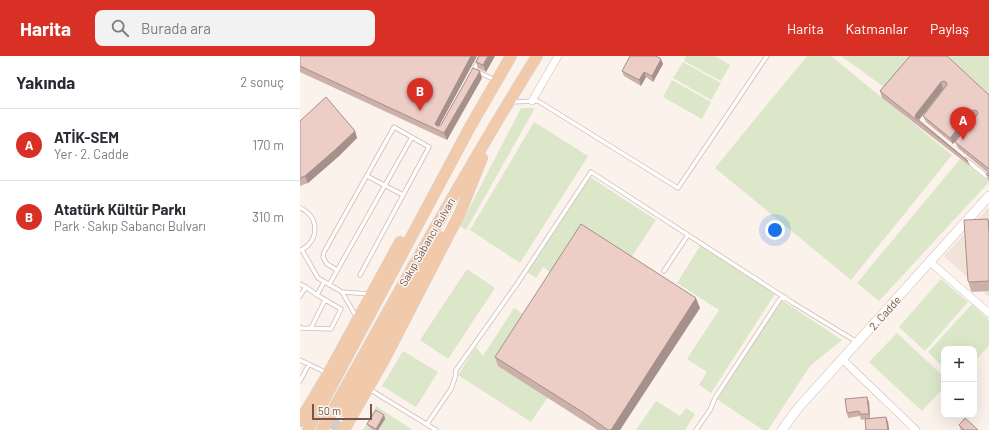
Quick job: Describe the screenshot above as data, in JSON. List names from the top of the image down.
{
  "streets": {
    "main road": ["Sakıp Sabancı Bulvarı"],
    "street": ["2. Cadde"]
  },
  "scale_bar": "50 m",
  "page": {
    "header": "Harita",
    "search": "Burada ara",
    "nav": ["Harita", "Katmanlar", "Paylaş"],
    "heading": ["Yakında", "2 sonuç"],
    "pins": ["B", "A"],
    "list": [
      {
        "mark": "A",
        "name": "ATİK-SEM",
        "note": "Yer · 2. Cadde",
        "value": "170 m"
      },
      {
        "mark": "B",
        "name": "Atatürk Kültür Parkı",
        "note": "Park · Sakıp Sabancı Bulvarı",
        "value": "310 m"
      }
    ],
    "map_buttons": ["+", "−"],
    "scale": "50 m"
  }
}
